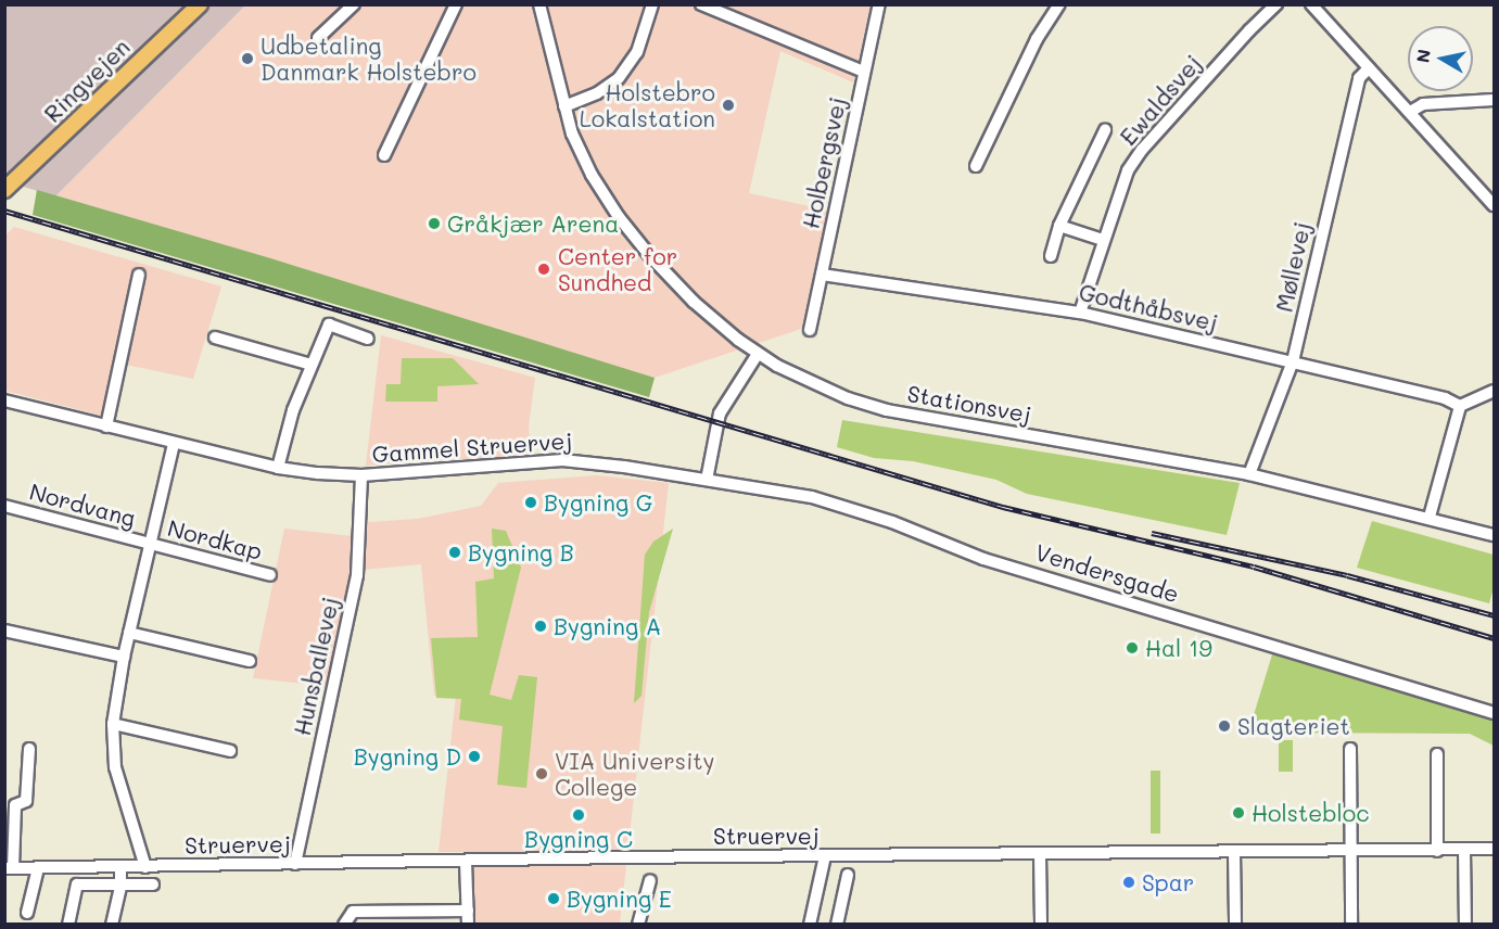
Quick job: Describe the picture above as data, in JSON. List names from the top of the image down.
{
  "streets": {
    "main road": ["Ringvejen"],
    "street": [
      "Ewaldsvej",
      "Holbergsvej",
      "Møllevej",
      "Godthåbsvej",
      "Stationsvej",
      "Gammel Struervej",
      "Nordvang",
      "Nordkap",
      "Vendersgade",
      "Hunsballevej",
      "Struervej"
    ]
  },
  "crossings": [
    ["Ewaldsvej", "Godthåbsvej"],
    ["Holbergsvej", "Godthåbsvej"],
    ["Møllevej", "Godthåbsvej"],
    ["Møllevej", "Stationsvej"],
    ["Gammel Struervej", "Nordkap"],
    ["Gammel Struervej", "Vendersgade"],
    ["Gammel Struervej", "Hunsballevej"],
    ["Nordvang", "Nordkap"],
    ["Nordkap", "Struervej"],
    ["Hunsballevej", "Struervej"]
  ],
  "places": [
    "Udbetaling Danmark Holstebro",
    "Holstebro Lokalstation",
    "Gråkjær Arena",
    "Center for Sundhed",
    "Bygning G",
    "Bygning B",
    "Bygning A",
    "Hal 19",
    "Slagteriet",
    "Bygning D",
    "VIA University College",
    "Holstebloc",
    "Bygning C",
    "Spar",
    "Bygning E"
  ],
  "north": "left"
}
